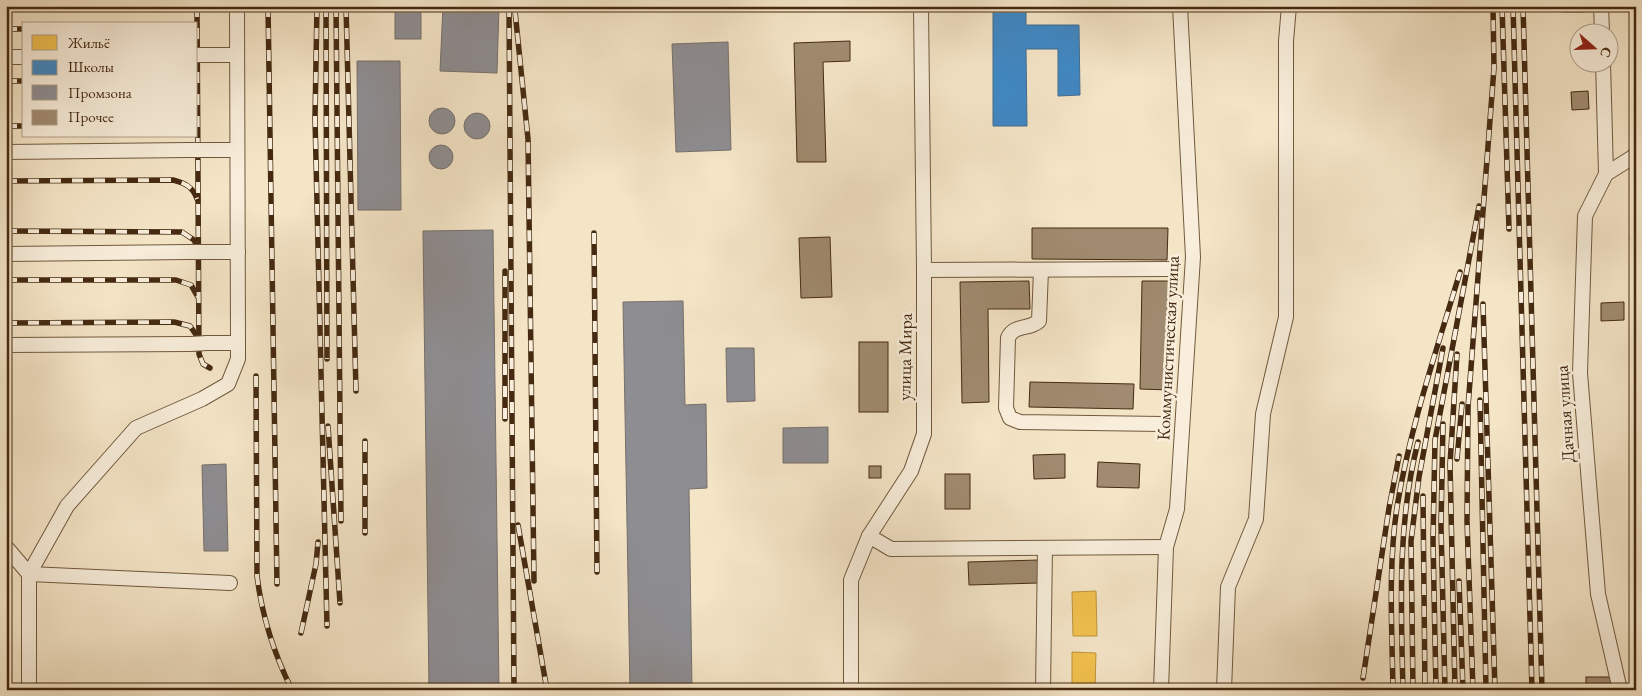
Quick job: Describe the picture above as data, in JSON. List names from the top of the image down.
{
  "streets": {
    "street": ["Коммунистическая улица", "улица Мира", "Дачная улица"]
  },
  "legend": [
    "Жильё",
    "Школы",
    "Промзона",
    "Прочее"
  ],
  "north": "right"
}
